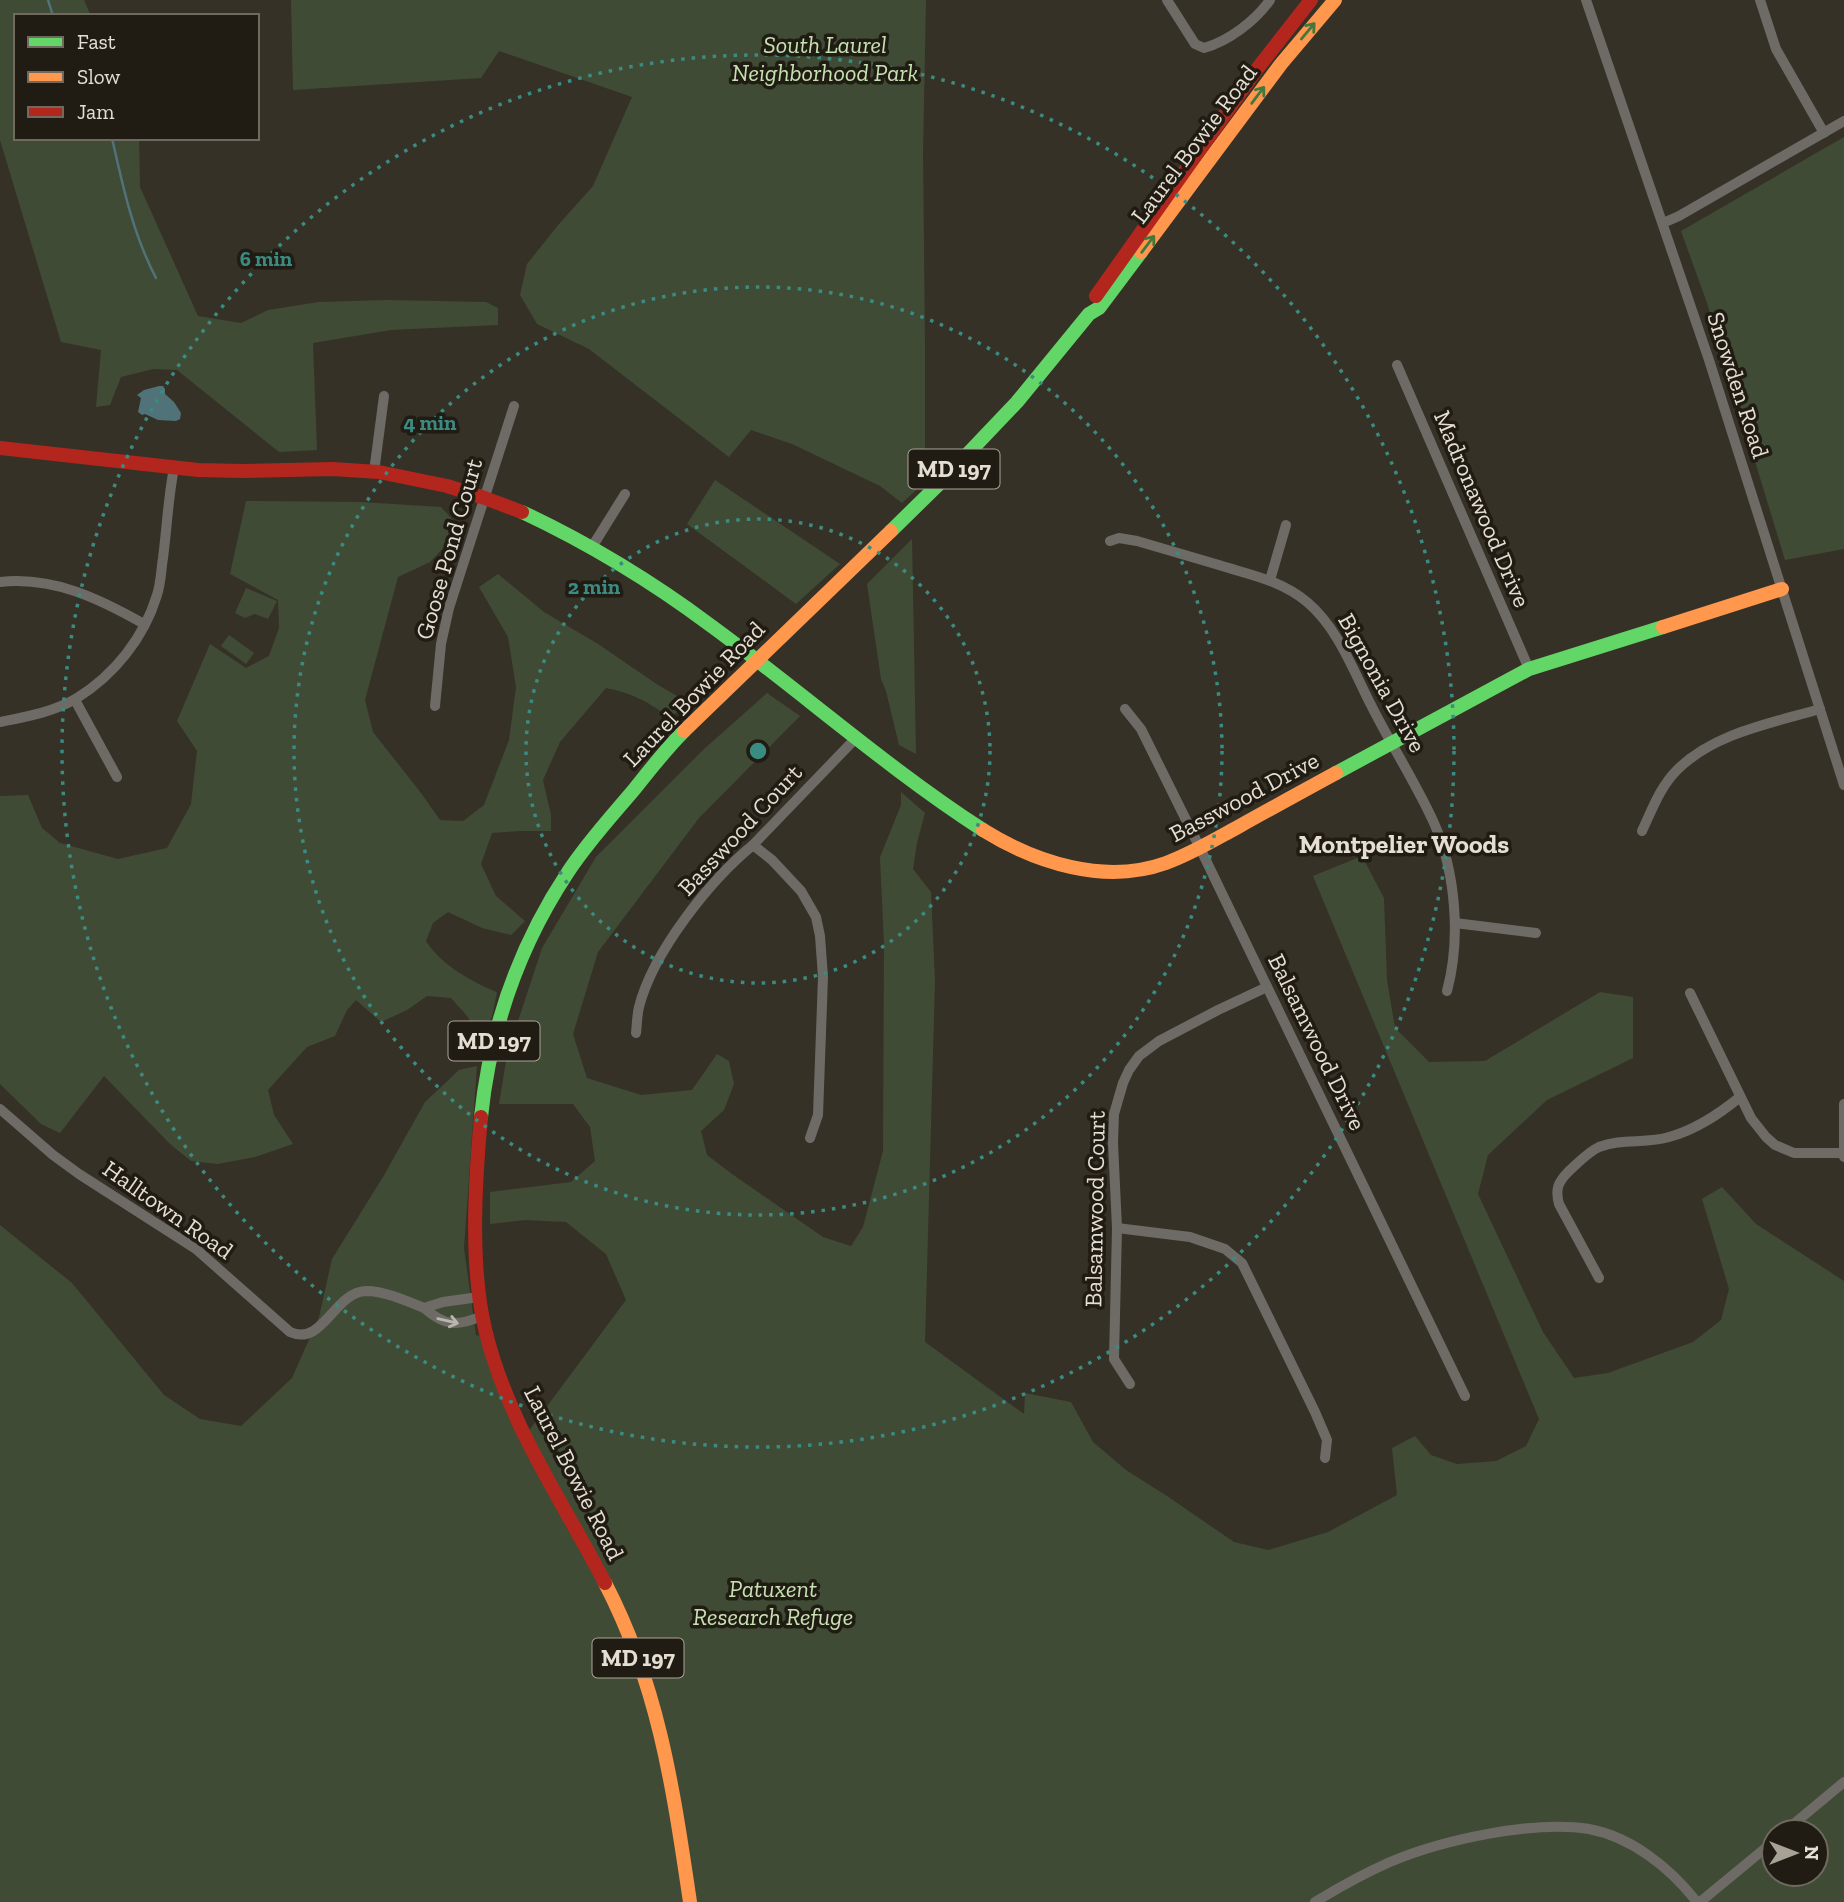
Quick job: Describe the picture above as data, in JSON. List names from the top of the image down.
{
  "streets": {
    "main road": ["Laurel Bowie Road", "MD 197", "Basswood Drive"],
    "street": [
      "Snowden Road",
      "Madronawood Drive",
      "Goose Pond Court",
      "Bignonia Drive",
      "Basswood Court",
      "Balsamwood Drive",
      "Balsamwood Court",
      "Halltown Road"
    ]
  },
  "crossings": [
    ["Laurel Bowie Road", "Basswood Drive"],
    ["Laurel Bowie Road", "Halltown Road"],
    ["Snowden Road", "Basswood Drive"],
    ["Madronawood Drive", "Basswood Drive"],
    ["Goose Pond Court", "Basswood Drive"],
    ["Bignonia Drive", "Basswood Drive"],
    ["Basswood Drive", "Basswood Court"],
    ["Basswood Drive", "Balsamwood Drive"],
    ["Balsamwood Drive", "Balsamwood Court"]
  ],
  "districts": ["Montpelier Woods"],
  "parks": ["South Laurel Neighborhood Park", "Patuxent Research Refuge"],
  "legend": ["Fast", "Slow", "Jam"],
  "north": "right",
  "rings": ["6 min", "4 min", "2 min"]
}
